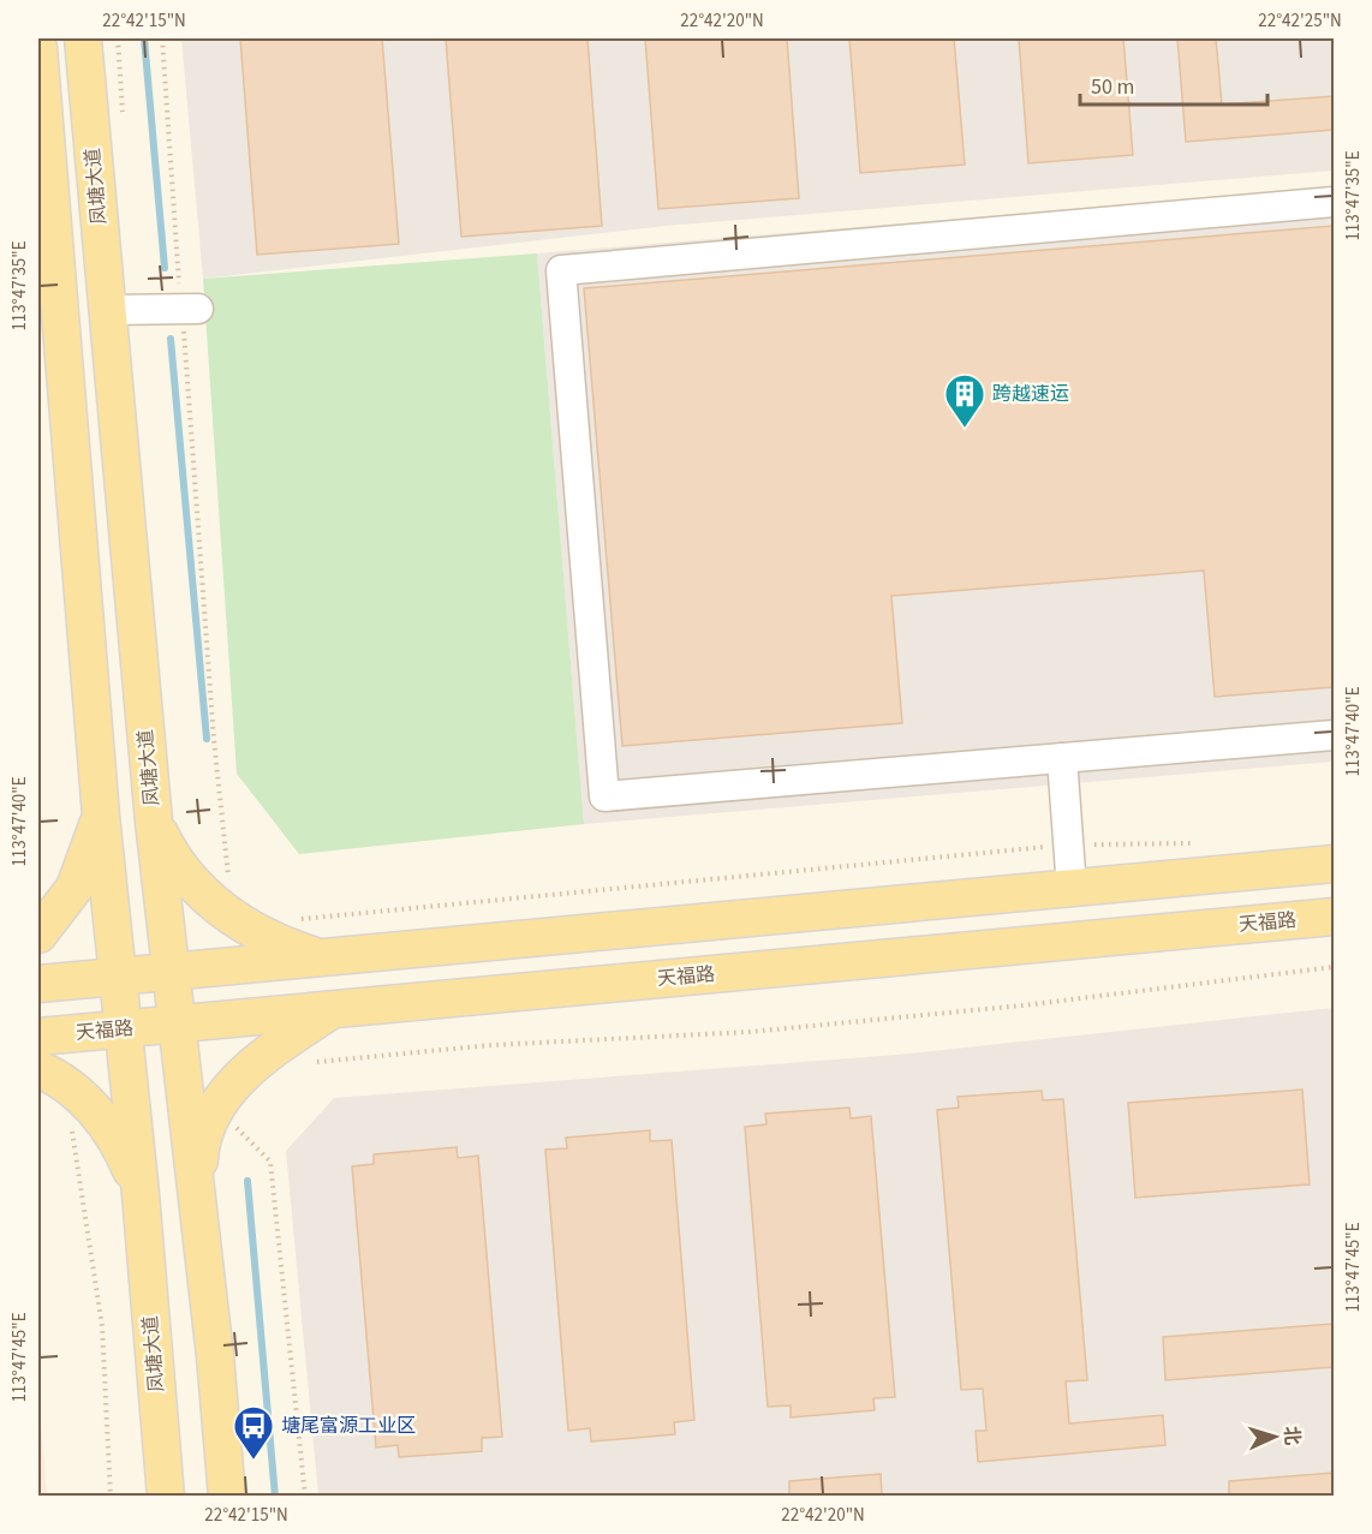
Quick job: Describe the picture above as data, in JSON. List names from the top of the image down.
{
  "streets": {
    "main road": ["凤塘大道", "天福路"]
  },
  "crossings": [
    ["凤塘大道", "天福路"]
  ],
  "places": {
    "building": ["跨越速运"],
    "bus stop": ["塘尾富源工业区"]
  },
  "scale_bar": "50 m",
  "north": "right",
  "coordinates": [
    "22°42'15\"N",
    "22°42'20\"N",
    "22°42'25\"N",
    "113°47'35\"E",
    "113°47'40\"E",
    "113°47'45\"E"
  ]
}
